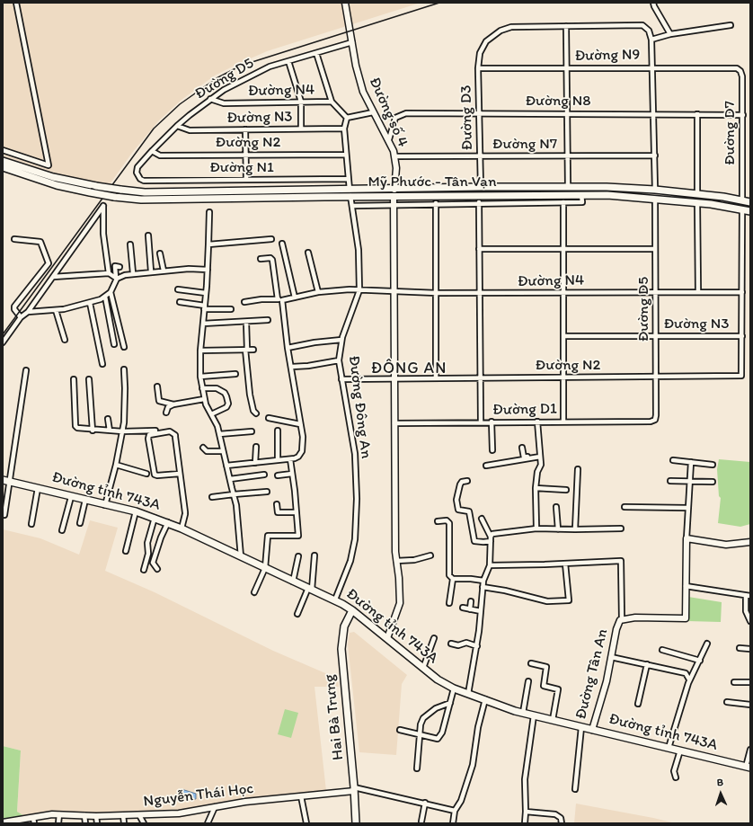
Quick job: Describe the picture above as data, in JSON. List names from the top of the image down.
{
  "streets": {
    "main road": ["Mỹ Phước - Tân Vạn", "Đường tỉnh 743A", "Hai Bà Trưng"],
    "street": [
      "Đường N9",
      "Đường D5",
      "Đường N4",
      "Đường N8",
      "Đường số 4",
      "Đường N3",
      "Đường D3",
      "Đường D7",
      "Đường N2",
      "Đường N7",
      "Đường N1",
      "Đường Đông An",
      "Đường D1",
      "Đường Tân An",
      "Nguyễn Thái Học"
    ]
  },
  "crossings": [
    ["Đường N9", "Đường D3"],
    ["Đường N9", "Đường D7"],
    ["Đường D5", "Đường N4"],
    ["Đường D5", "Đường số 4"],
    ["Đường D5", "Đường N3"],
    ["Đường D5", "Đường N2"],
    ["Đường D5", "Đường N1"],
    ["Đường D5", "Mỹ Phước - Tân Vạn"],
    ["Đường D5", "Đường D1"],
    ["Đường N4", "Đường số 4"],
    ["Đường N4", "Đường Đông An"],
    ["Đường N8", "Đường số 4"],
    ["Đường N8", "Đường D3"],
    ["Đường N8", "Đường D7"],
    ["Đường số 4", "Đường N2"],
    ["Đường số 4", "Đường N7"],
    ["Đường số 4", "Mỹ Phước - Tân Vạn"],
    ["Đường số 4", "Đường D1"],
    ["Đường số 4", "Đường tỉnh 743A"],
    ["Đường N3", "Đường N2"],
    ["Đường D3", "Đường N7"],
    ["Đường D3", "Mỹ Phước - Tân Vạn"],
    ["Đường D7", "Mỹ Phước - Tân Vạn"],
    ["Đường N2", "Đường Đông An"],
    ["Mỹ Phước - Tân Vạn", "Đường Đông An"],
    ["Đường Đông An", "Đường tỉnh 743A"],
    ["Đường tỉnh 743A", "Đường Tân An"],
    ["Đường tỉnh 743A", "Hai Bà Trưng"],
    ["Hai Bà Trưng", "Nguyễn Thái Học"]
  ],
  "districts": ["ĐÔNG AN"],
  "north": "top"
}
